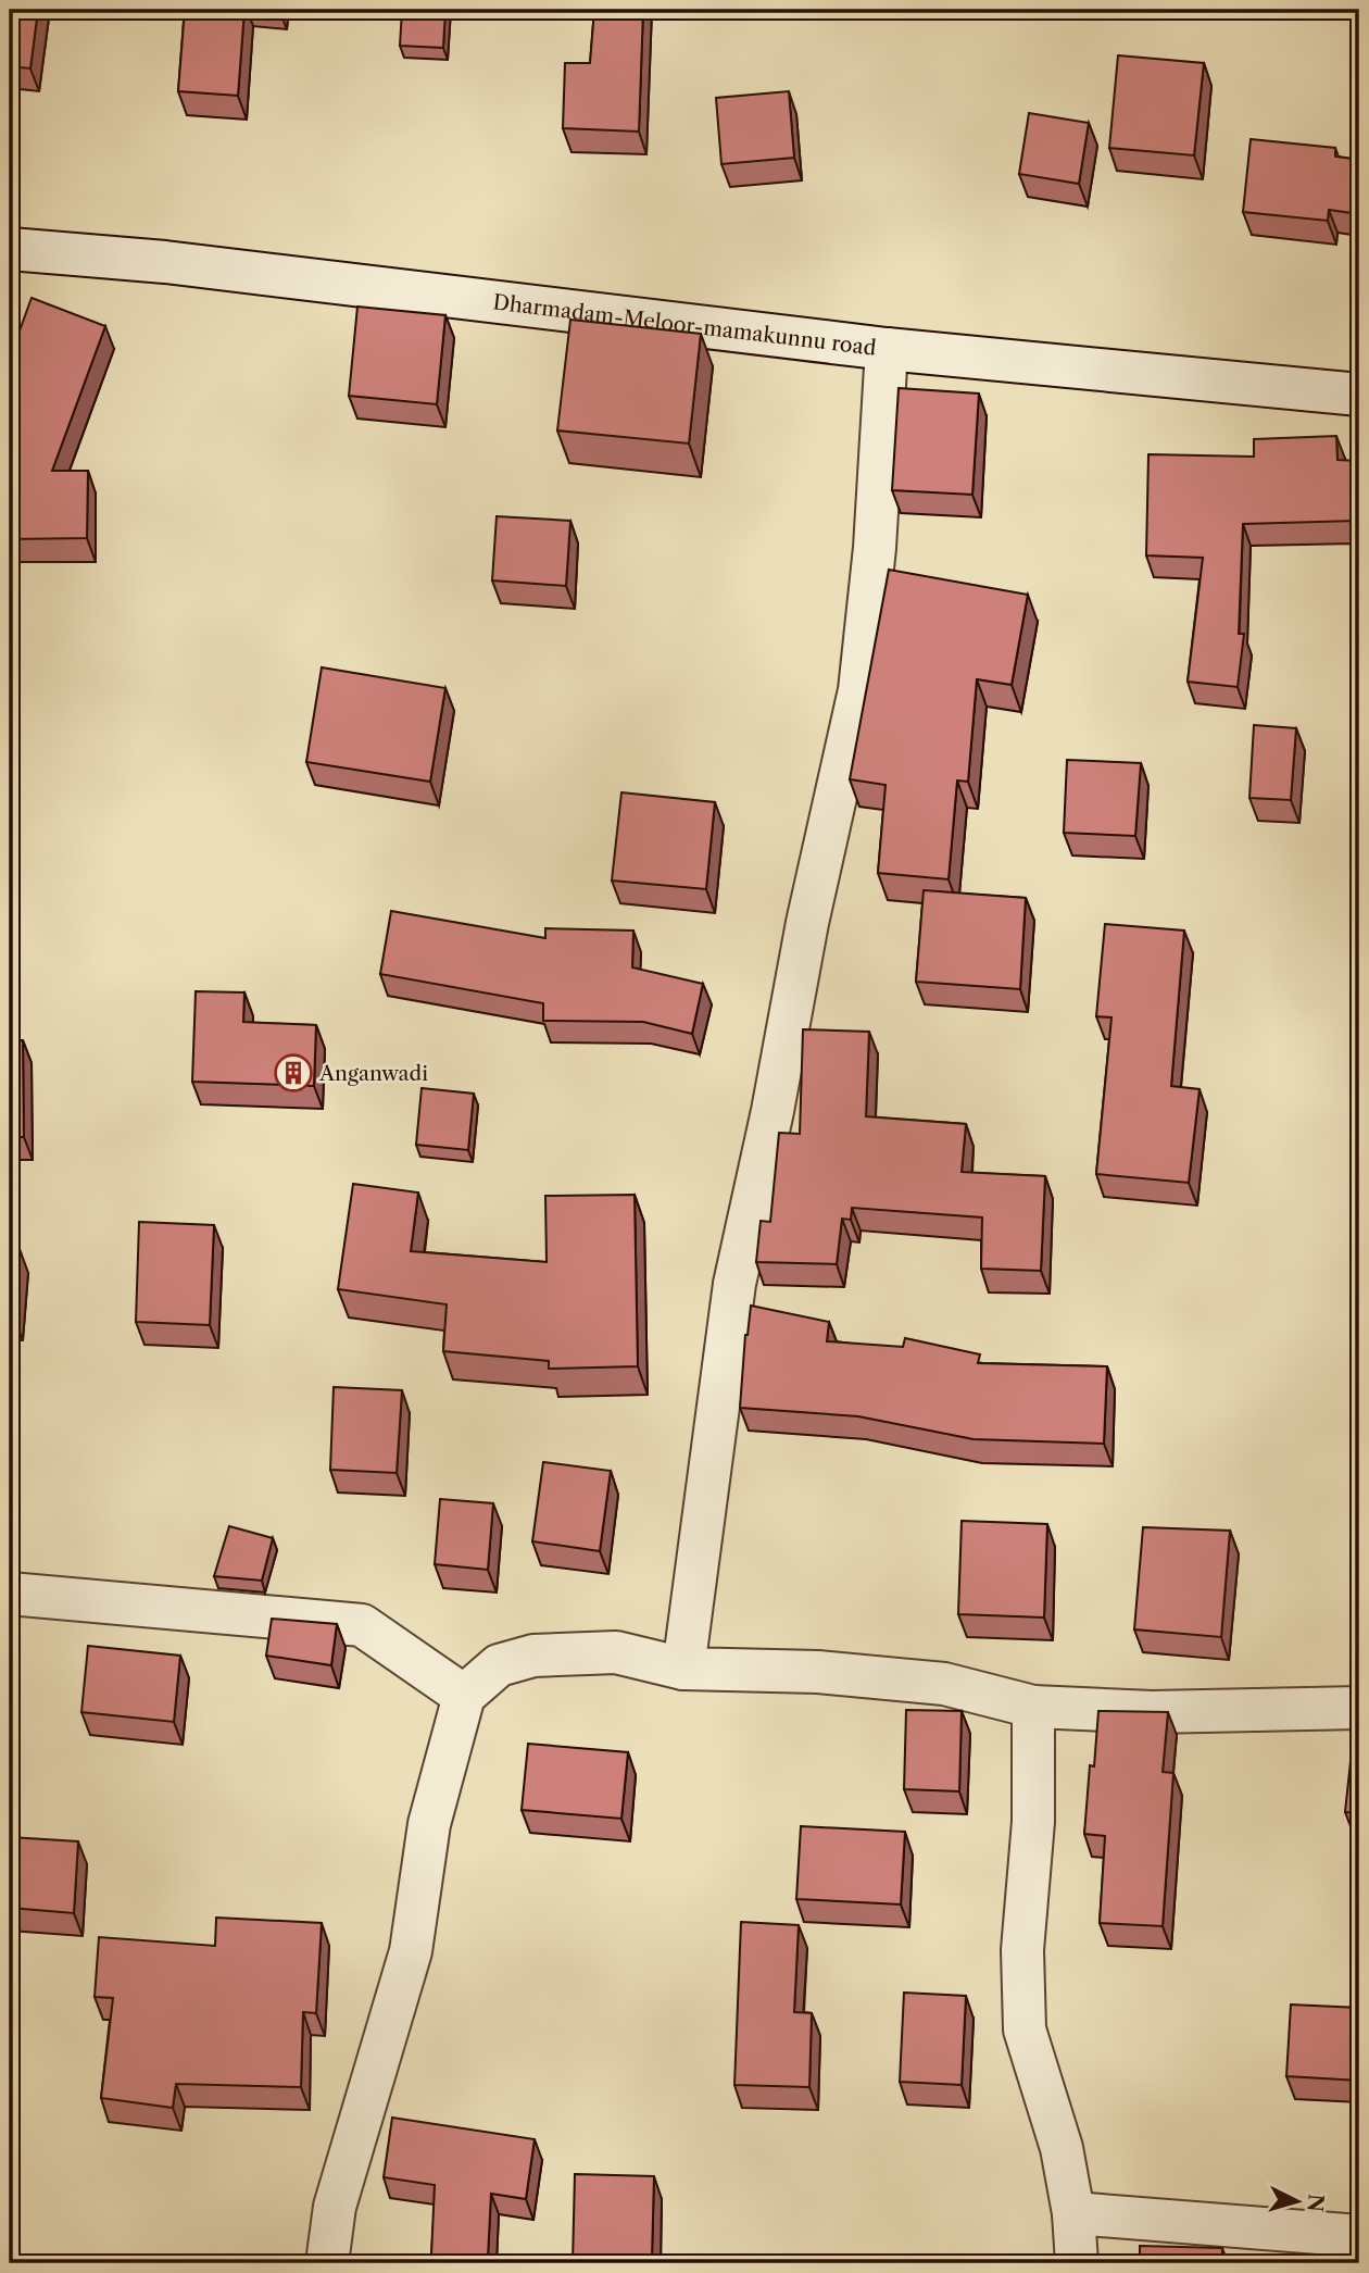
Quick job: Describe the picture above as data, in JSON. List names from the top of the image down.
{
  "streets": {
    "street": ["Dharmadam-Meloor-mamakunnu road"]
  },
  "places": {
    "building": ["Anganwadi"]
  },
  "north": "right"
}
